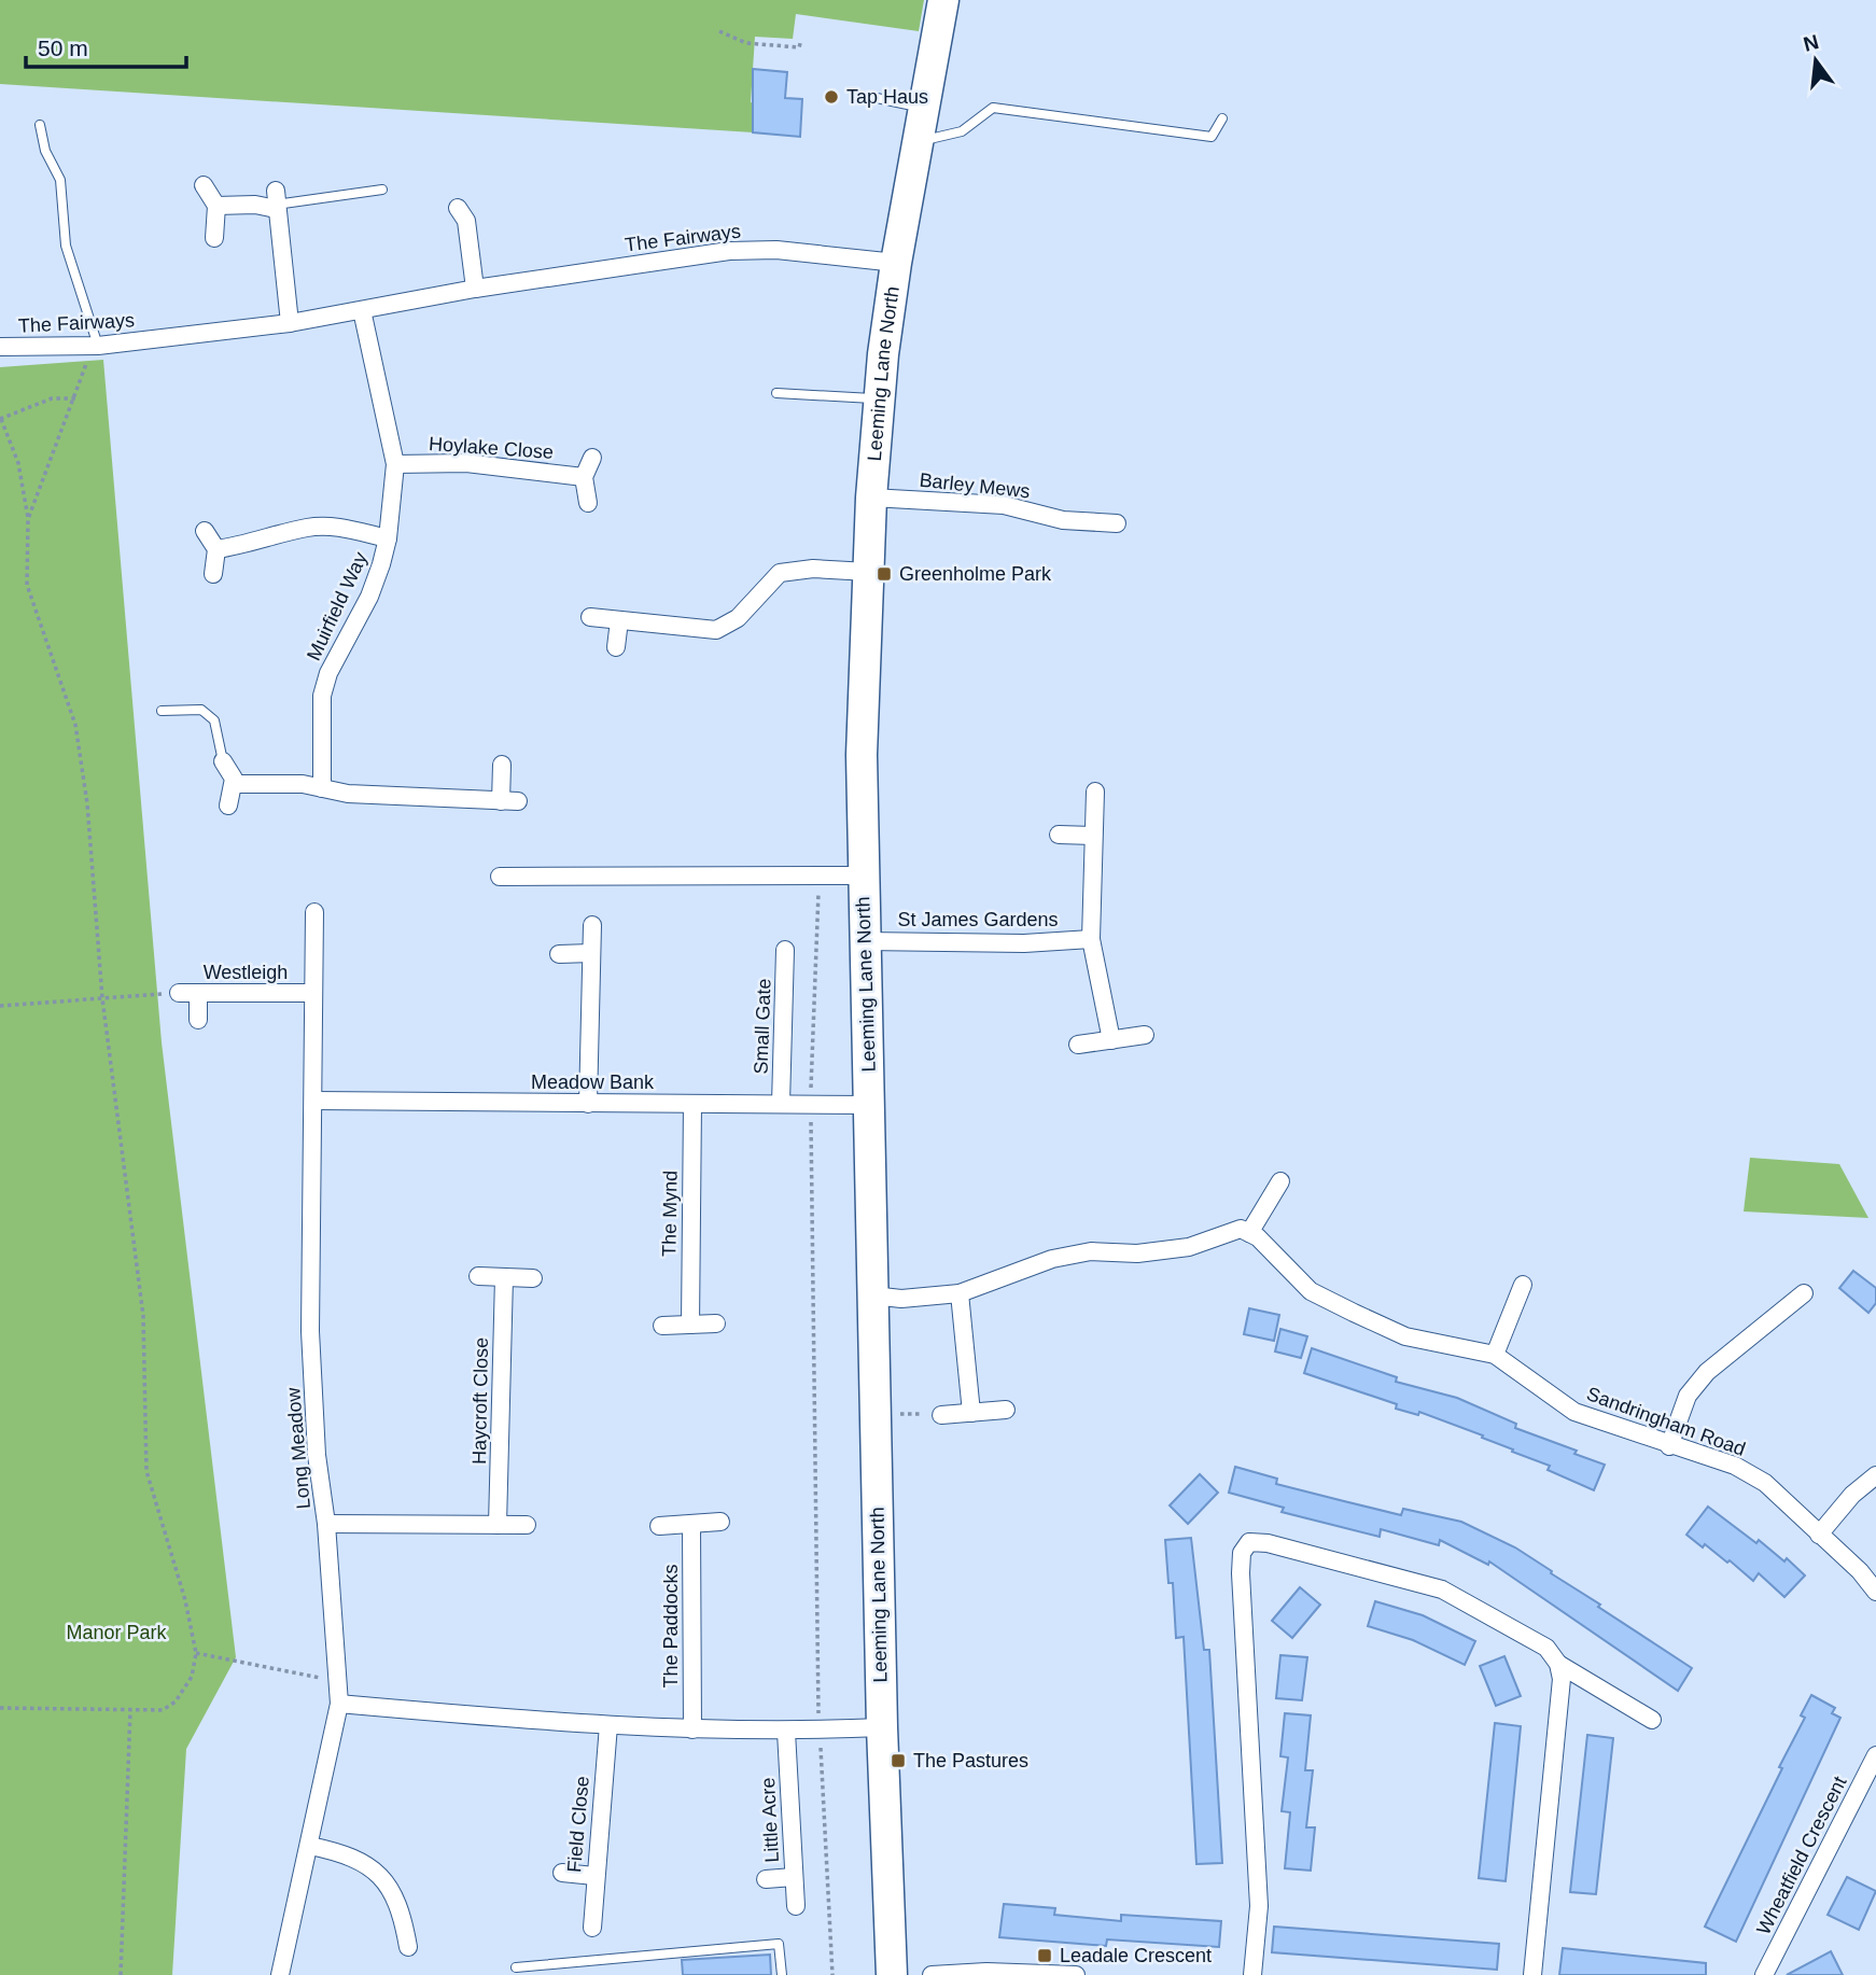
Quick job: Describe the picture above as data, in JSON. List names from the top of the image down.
{
  "streets": {
    "highway": ["Leeming Lane North"],
    "street": [
      "The Fairways",
      "Hoylake Close",
      "Barley Mews",
      "Muirfield Way",
      "St James Gardens",
      "Westleigh",
      "Small Gate",
      "Meadow Bank",
      "The Mynd",
      "Haycroft Close",
      "Sandringham Road",
      "Long Meadow",
      "The Paddocks",
      "Little Acre",
      "Field Close",
      "Wheatfield Crescent"
    ]
  },
  "crossings": [
    ["The Fairways", "Leeming Lane North"],
    ["The Fairways", "Muirfield Way"],
    ["Leeming Lane North", "Barley Mews"],
    ["Leeming Lane North", "St James Gardens"],
    ["Leeming Lane North", "Meadow Bank"],
    ["Hoylake Close", "Muirfield Way"],
    ["Westleigh", "Long Meadow"],
    ["Small Gate", "Meadow Bank"],
    ["Meadow Bank", "The Mynd"],
    ["Meadow Bank", "Long Meadow"]
  ],
  "parks": ["Manor Park"],
  "places": {
    "other": ["Tap Haus"],
    "transit": ["Greenholme Park", "The Pastures", "Leadale Crescent"]
  },
  "scale_bar": "50 m",
  "north": "top"
}
